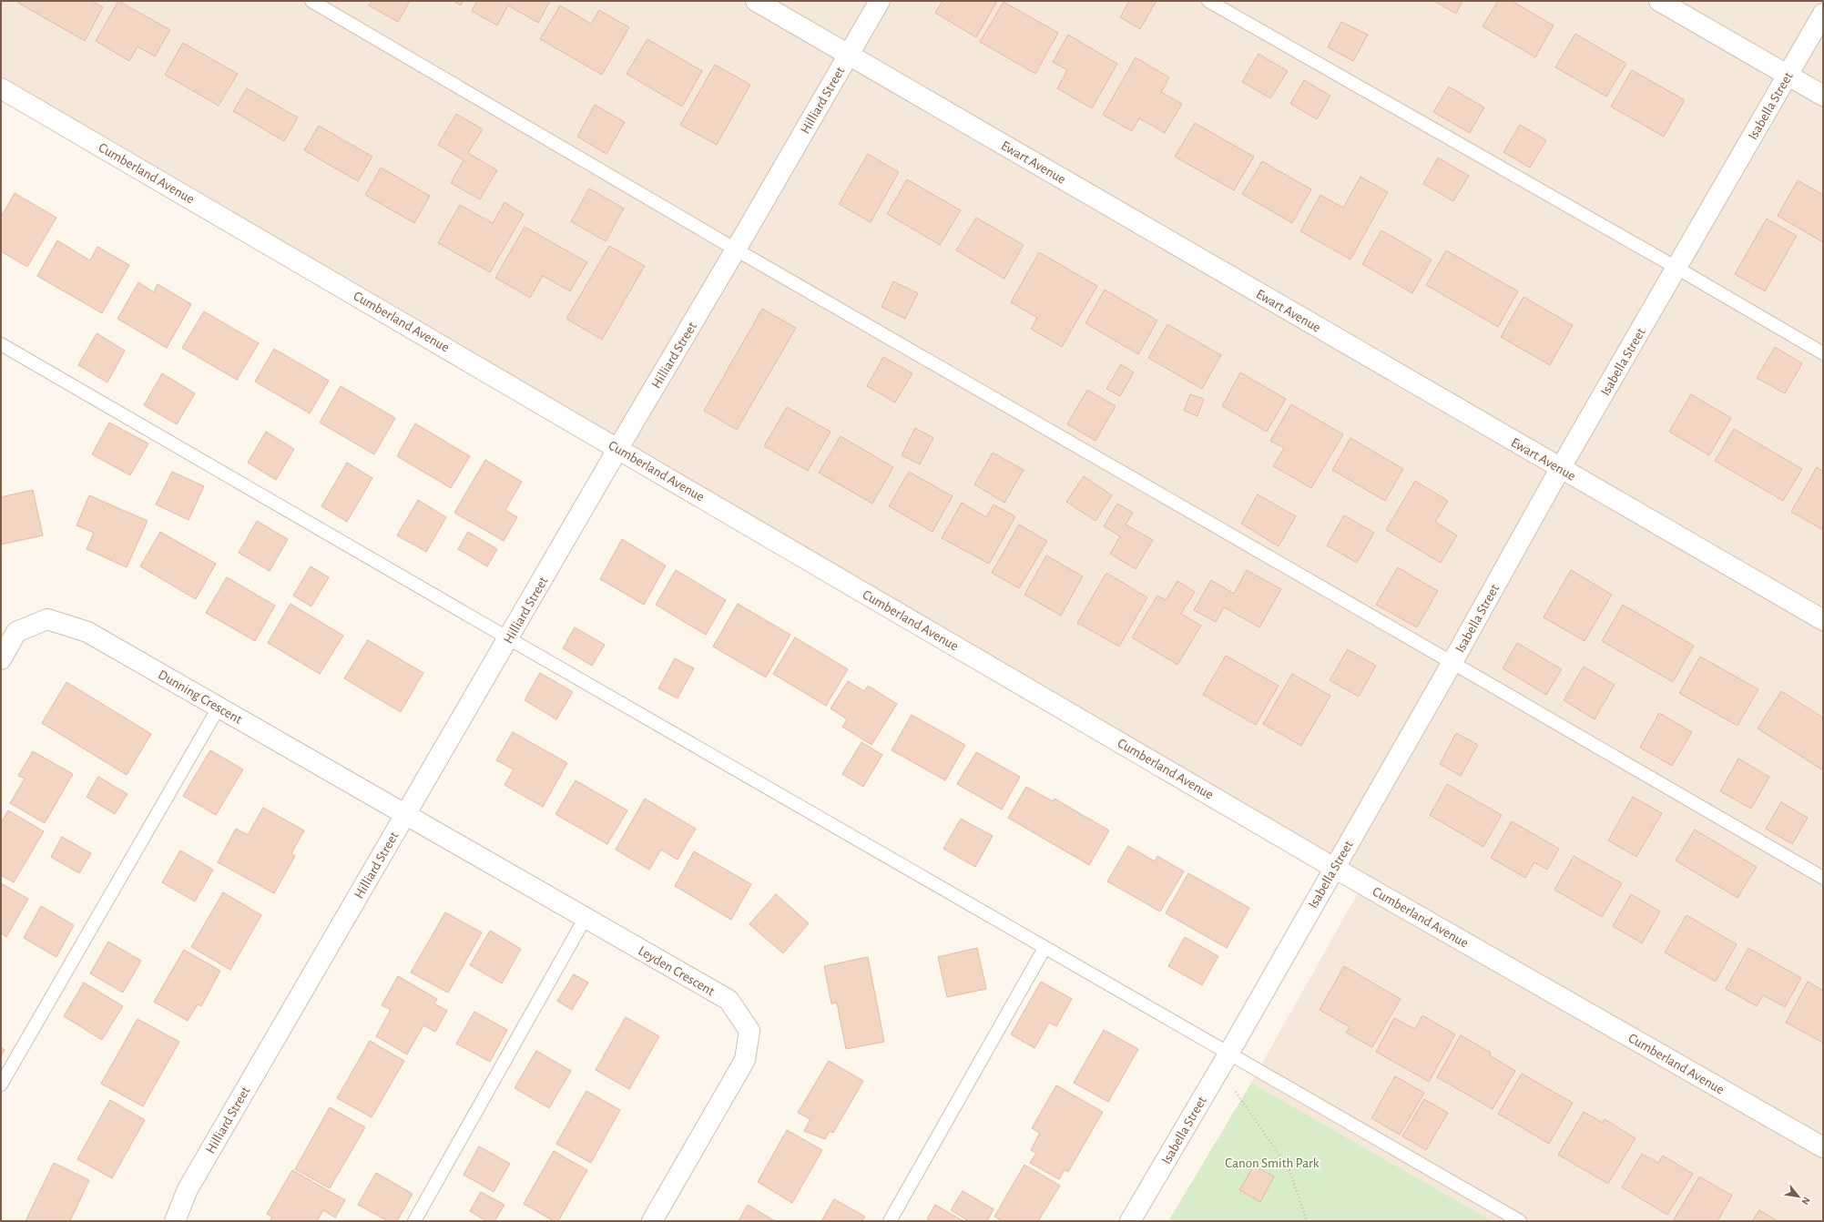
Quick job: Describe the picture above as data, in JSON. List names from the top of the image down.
{
  "streets": {
    "street": [
      "Hilliard Street",
      "Isabella Street",
      "Ewart Avenue",
      "Cumberland Avenue",
      "Dunning Crescent",
      "Leyden Crescent"
    ]
  },
  "crossings": [
    ["Hilliard Street", "Ewart Avenue"],
    ["Hilliard Street", "Cumberland Avenue"],
    ["Hilliard Street", "Dunning Crescent"],
    ["Hilliard Street", "Leyden Crescent"],
    ["Isabella Street", "Ewart Avenue"],
    ["Isabella Street", "Cumberland Avenue"],
    ["Dunning Crescent", "Leyden Crescent"]
  ],
  "parks": ["Canon Smith Park"],
  "north": "bottom right"
}
